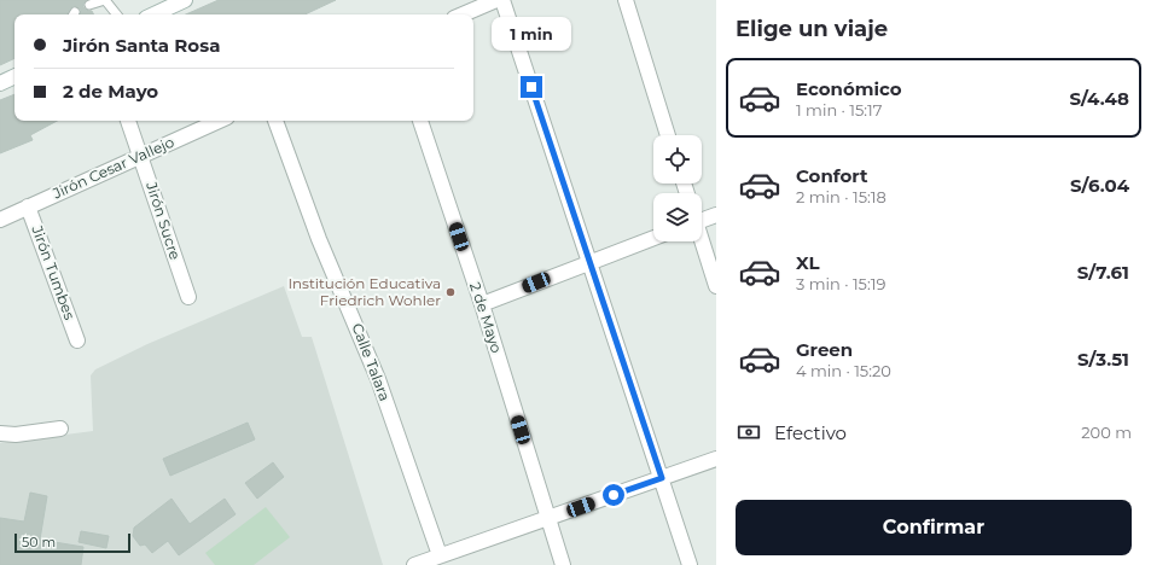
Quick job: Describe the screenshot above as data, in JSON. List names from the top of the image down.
{
  "streets": {
    "street": [
      "Jirón Cesar Vallejo",
      "Jirón Sucre",
      "Jirón Tumbes",
      "2 de Mayo",
      "Calle Talara"
    ]
  },
  "crossings": [
    ["Jirón Cesar Vallejo", "Jirón Sucre"],
    ["Jirón Cesar Vallejo", "Jirón Tumbes"]
  ],
  "places": ["Institución Educativa Friedrich Wohler"],
  "scale_bar": "50 m",
  "page": {
    "heading": "Elige un viaje",
    "banner": ["Jirón Santa Rosa", "2 de Mayo"],
    "bubble": "1 min",
    "list": [
      {
        "name": "Económico",
        "note": "1 min · 15:17",
        "value": "S/4.48"
      },
      {
        "name": "Confort",
        "note": "2 min · 15:18",
        "value": "S/6.04"
      },
      {
        "name": "XL",
        "note": "3 min · 15:19",
        "value": "S/7.61"
      },
      {
        "name": "Green",
        "note": "4 min · 15:20",
        "value": "S/3.51"
      }
    ],
    "pay": ["Efectivo", "200 m"],
    "buttons": "Confirmar",
    "scale": "50 m"
  }
}
